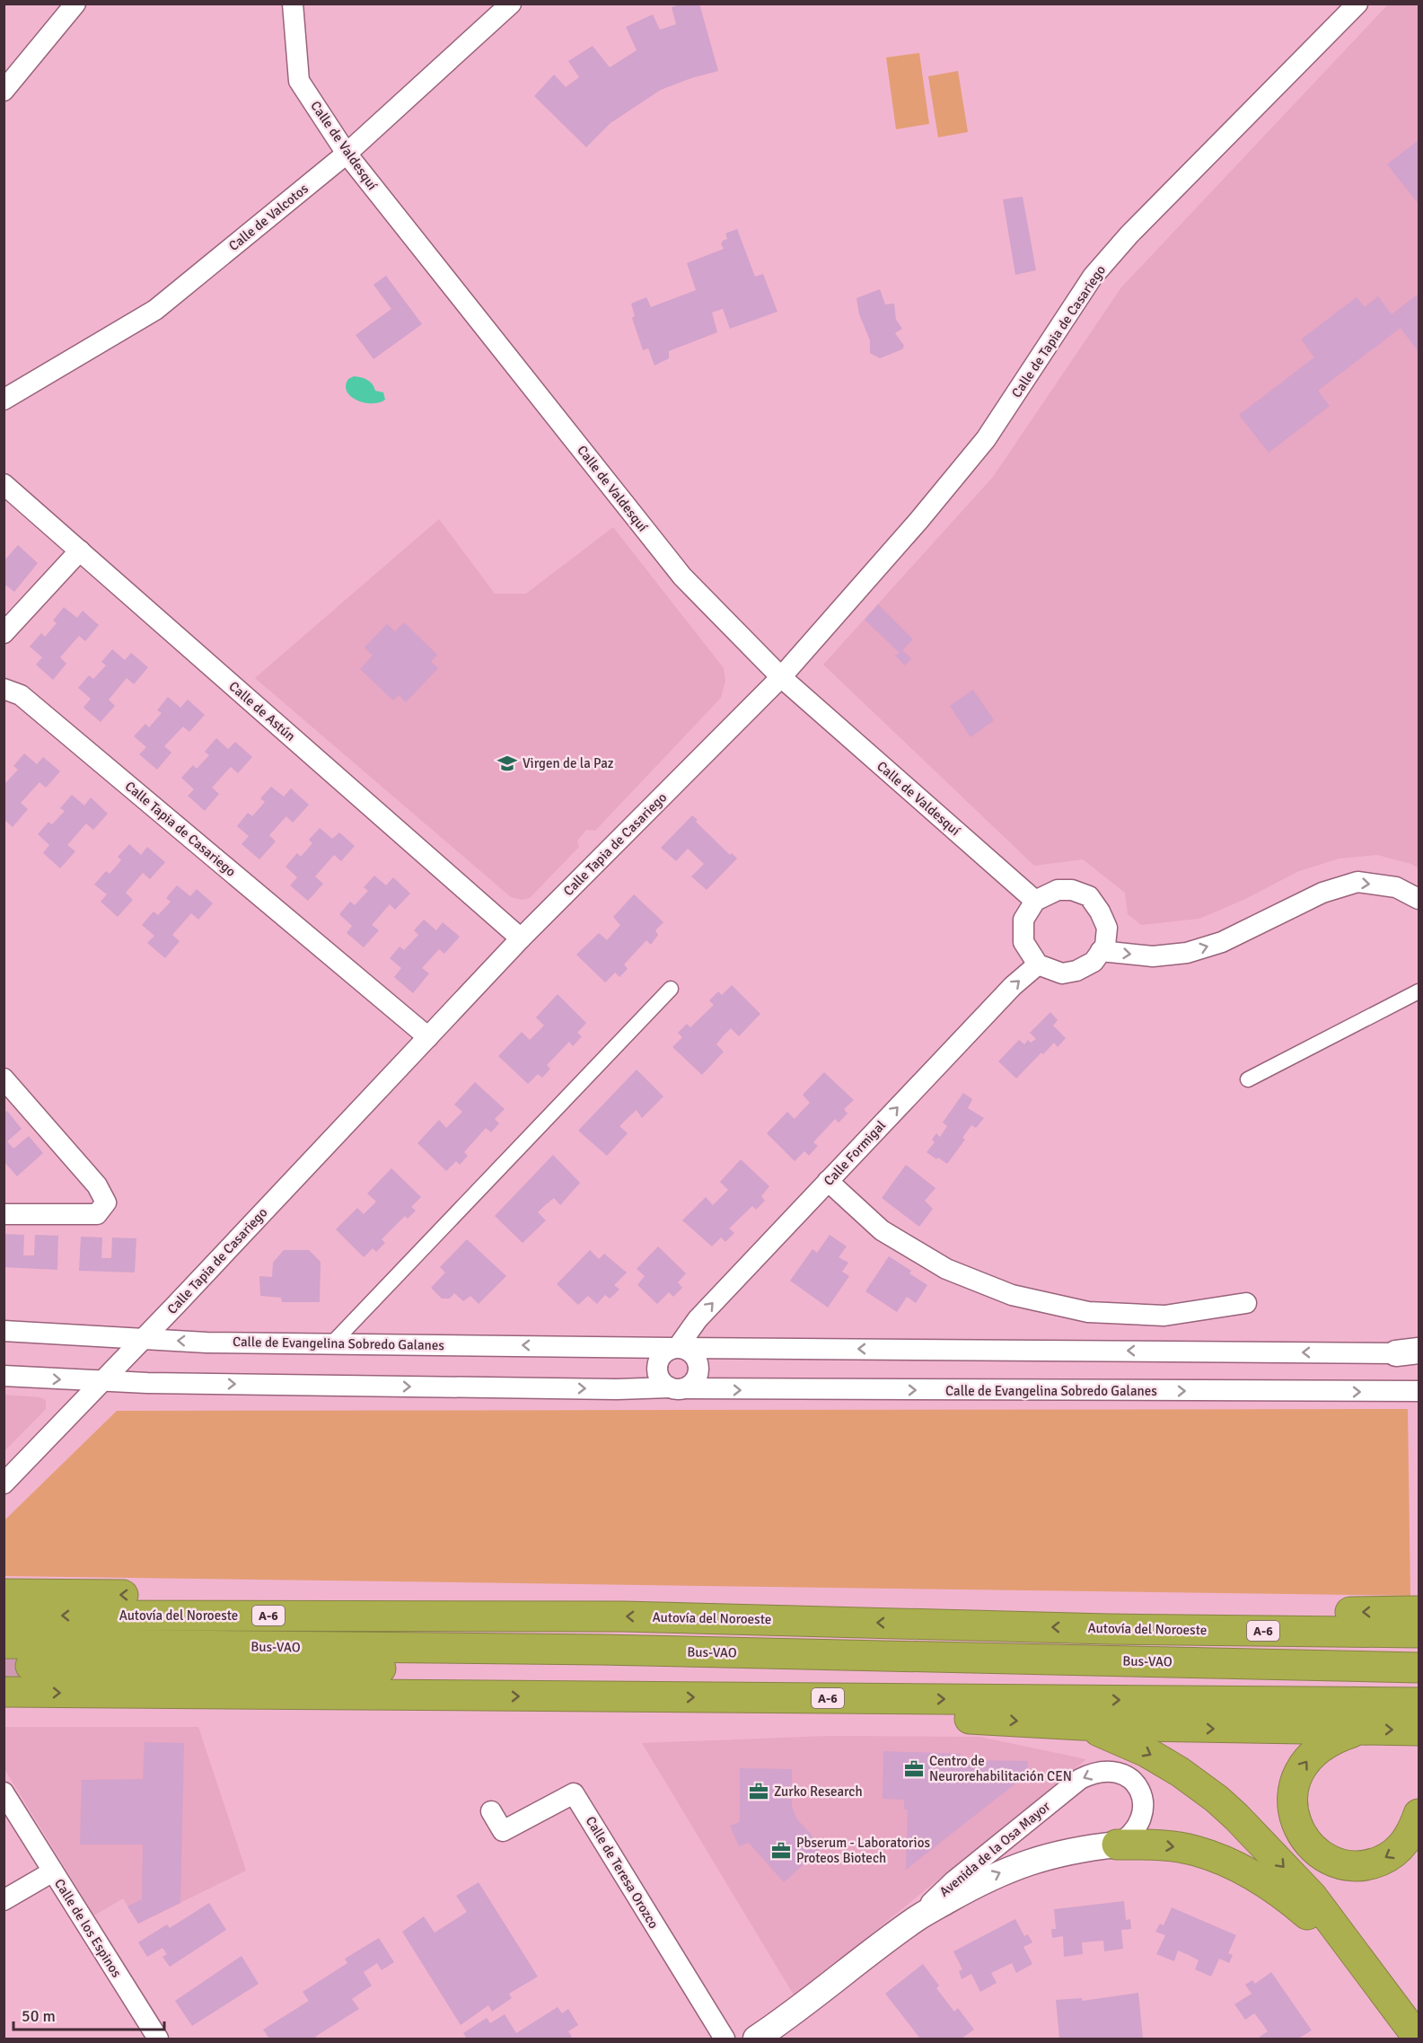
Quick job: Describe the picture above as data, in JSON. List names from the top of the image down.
{
  "streets": {
    "highway": ["Autovía del Noroeste", "A-6", "Bus-VAO"],
    "street": [
      "Calle de Valdesquí",
      "Calle de Valcotos",
      "Calle de Tapia de Casariego",
      "Calle de Astún",
      "Calle Tapia de Casariego",
      "Calle Formigal",
      "Calle de Evangelina Sobredo Galanes",
      "Avenida de la Osa Mayor",
      "Calle de Teresa Orozco",
      "Calle de los Espinos"
    ]
  },
  "crossings": [
    ["Calle de Valdesquí", "Calle de Valcotos"],
    ["Calle de Valdesquí", "Calle de Tapia de Casariego"],
    ["Calle de Valdesquí", "Calle Tapia de Casariego"],
    ["Calle de Valdesquí", "Calle Formigal"],
    ["Calle de Tapia de Casariego", "Calle Tapia de Casariego"],
    ["Calle de Astún", "Calle Tapia de Casariego"],
    ["Calle Tapia de Casariego", "Calle de Evangelina Sobredo Galanes"],
    ["Calle Formigal", "Calle de Evangelina Sobredo Galanes"]
  ],
  "one_way": ["Calle Formigal"],
  "places": {
    "school or university": ["Virgen de la Paz"],
    "office": ["Centro de Neurorehabilitación CEN", "Zurko Research", "Pbserum - Laboratorios Proteos Biotech"]
  },
  "scale_bar": "50 m"
}
